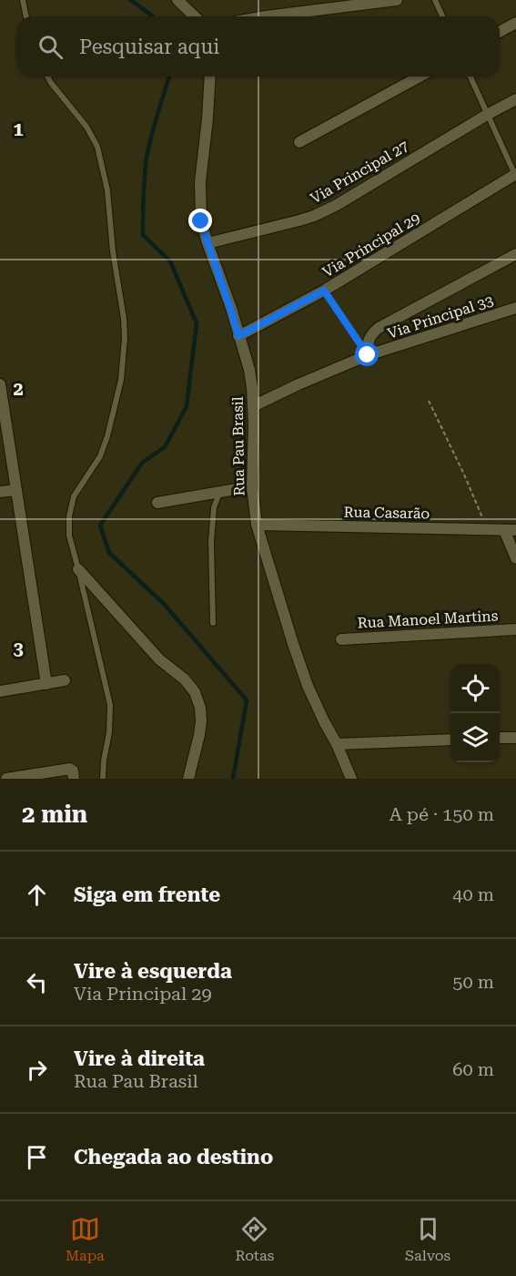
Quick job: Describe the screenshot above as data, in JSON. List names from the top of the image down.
{
  "streets": {
    "street": [
      "Via Principal 27",
      "Via Principal 29",
      "Via Principal 33",
      "Rua Pau Brasil",
      "Rua Casarão",
      "Rua Manoel Martins"
    ]
  },
  "crossings": [
    ["Via Principal 27", "Rua Pau Brasil"],
    ["Via Principal 29", "Rua Pau Brasil"],
    ["Via Principal 33", "Rua Pau Brasil"],
    ["Rua Pau Brasil", "Rua Casarão"]
  ],
  "page": {
    "search": "Pesquisar aqui",
    "heading": ["2 min", "A pé · 150 m"],
    "list": [
      ["Siga em frente", "40 m"],
      ["Vire à esquerda", "Via Principal 29", "50 m"],
      ["Vire à direita", "Rua Pau Brasil", "60 m"],
      "Chegada ao destino"
    ],
    "nav": ["Mapa", "Rotas", "Salvos"]
  },
  "grid": {
    "rows": ["1", "2", "3"]
  }
}
